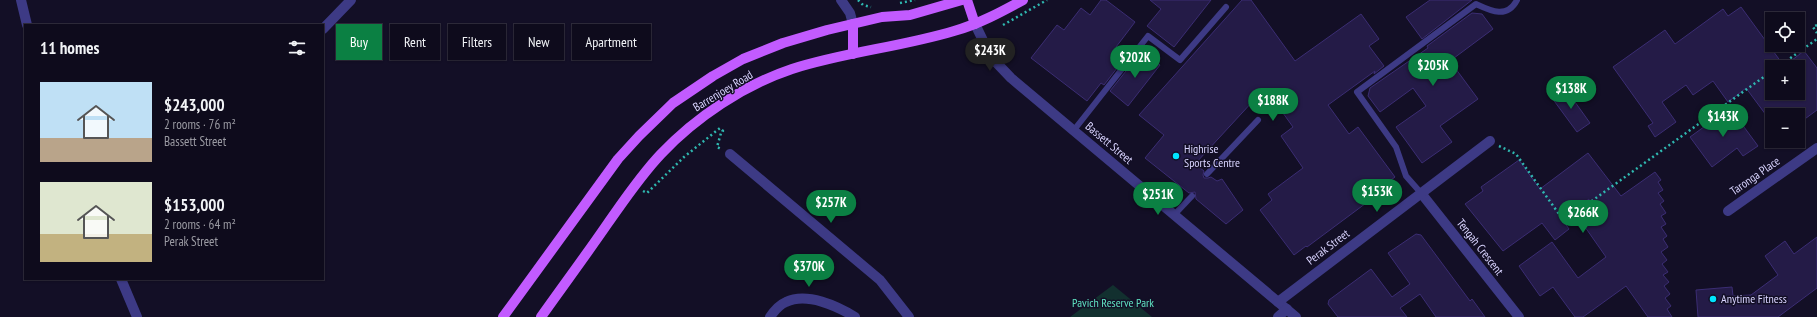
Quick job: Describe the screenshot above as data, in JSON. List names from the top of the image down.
{
  "streets": {
    "main road": ["Barrenjoey Road", "Bassett Street"],
    "street": ["Taronga Place", "Perak Street", "Tengah Crescent"]
  },
  "crossings": [
    ["Barrenjoey Road", "Bassett Street"],
    ["Bassett Street", "Perak Street"],
    ["Perak Street", "Tengah Crescent"]
  ],
  "parks": ["Pavich Reserve Park"],
  "places": ["Highrise Sports Centre", "Anytime Fitness"],
  "page": {
    "map_buttons": ["+", "−"],
    "chip": [
      "Buy",
      "Rent",
      "Filters",
      "New",
      "Apartment"
    ],
    "heading": "11 homes",
    "price": [
      "$243K",
      "$202K",
      "$205K",
      "$138K",
      "$188K",
      "$143K",
      "$153K",
      "$251K",
      "$257K",
      "$266K",
      "$370K"
    ],
    "list": [
      {
        "name": "$243,000",
        "note": "2 rooms · 76 m² · Bassett Street"
      },
      {
        "name": "$153,000",
        "note": "2 rooms · 64 m² · Perak Street"
      }
    ]
  }
}
